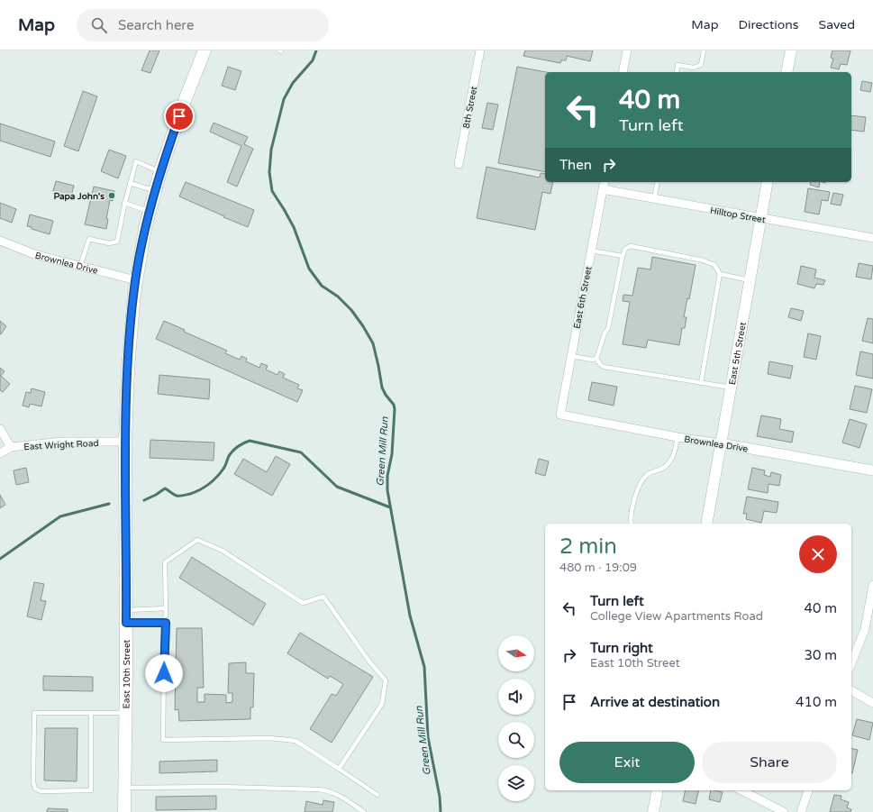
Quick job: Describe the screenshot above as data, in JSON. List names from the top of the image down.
{
  "streets": {
    "main road": ["East 5th Street", "East 10th Street"],
    "street": [
      "8th Street",
      "Hilltop Street",
      "Brownlea Drive",
      "East 6th Street",
      "East Wright Road"
    ]
  },
  "crossings": [
    ["Hilltop Street", "East 6th Street"],
    ["Hilltop Street", "East 5th Street"],
    ["Brownlea Drive", "East 6th Street"],
    ["Brownlea Drive", "East 5th Street"],
    ["Brownlea Drive", "East 10th Street"],
    ["East Wright Road", "East 10th Street"]
  ],
  "water": ["Green Mill Run"],
  "places": ["Papa John's"],
  "north": "right",
  "page": {
    "header": "Map",
    "search": "Search here",
    "nav": ["Map", "Directions", "Saved"],
    "turn": ["40 m", "Turn left"],
    "then": "Then",
    "heading": ["2 min", "480 m · 19:09"],
    "list": [
      {
        "name": "Turn left",
        "note": "College View Apartments Road",
        "value": "40 m"
      },
      {
        "name": "Turn right",
        "note": "East 10th Street",
        "value": "30 m"
      },
      {
        "name": "Arrive at destination",
        "value": "410 m"
      }
    ],
    "buttons": ["Exit", "Share"]
  }
}
